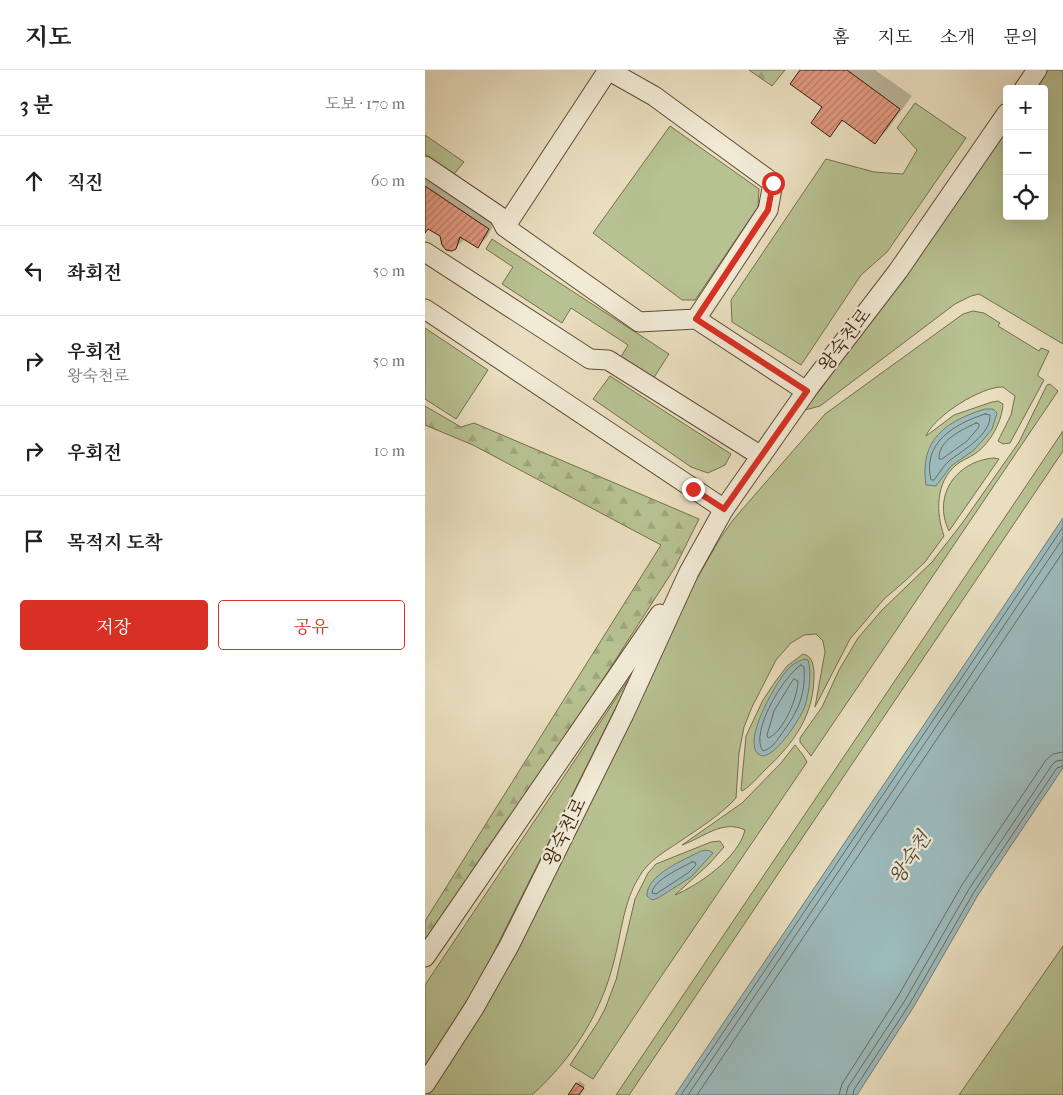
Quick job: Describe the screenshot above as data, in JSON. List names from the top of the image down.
{
  "streets": {
    "street": ["왕숙천로"]
  },
  "water": ["왕숙천"],
  "page": {
    "header": "지도",
    "nav": [
      "홈",
      "지도",
      "소개",
      "문의"
    ],
    "heading": ["3 분", "도보 · 170 m"],
    "map_buttons": ["+", "−"],
    "list": [
      ["직진", "60 m"],
      ["좌회전", "50 m"],
      ["우회전", "왕숙천로", "50 m"],
      ["우회전", "10 m"],
      "목적지 도착"
    ],
    "buttons": ["저장", "공유"]
  }
}
